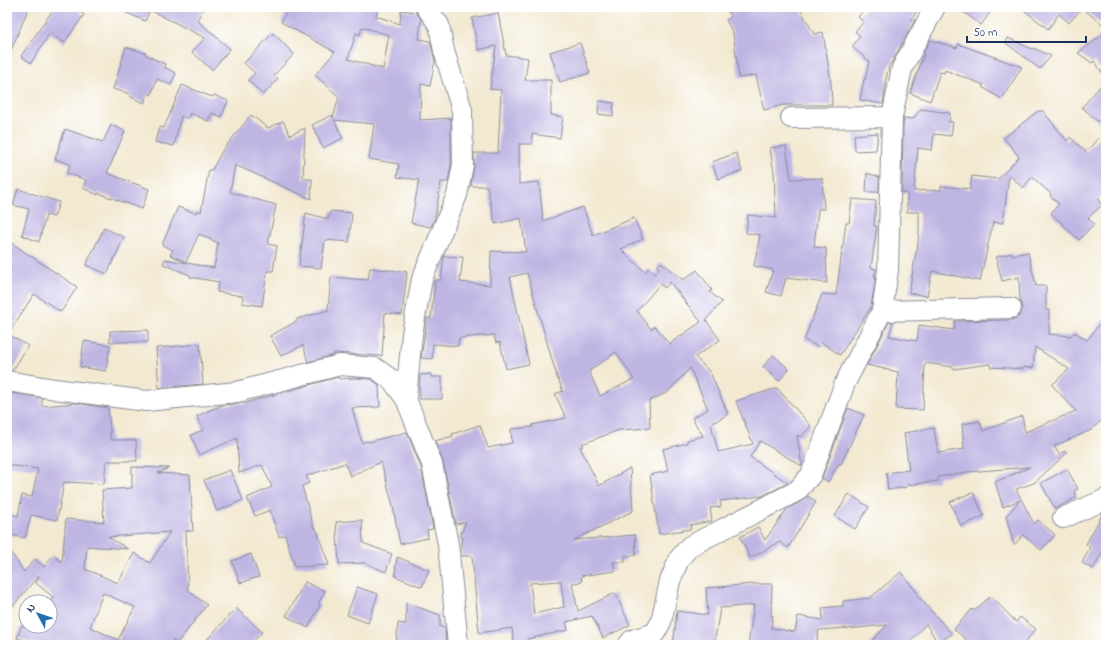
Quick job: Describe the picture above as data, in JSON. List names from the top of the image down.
{
  "scale_bar": "50 m",
  "north": "top left"
}
